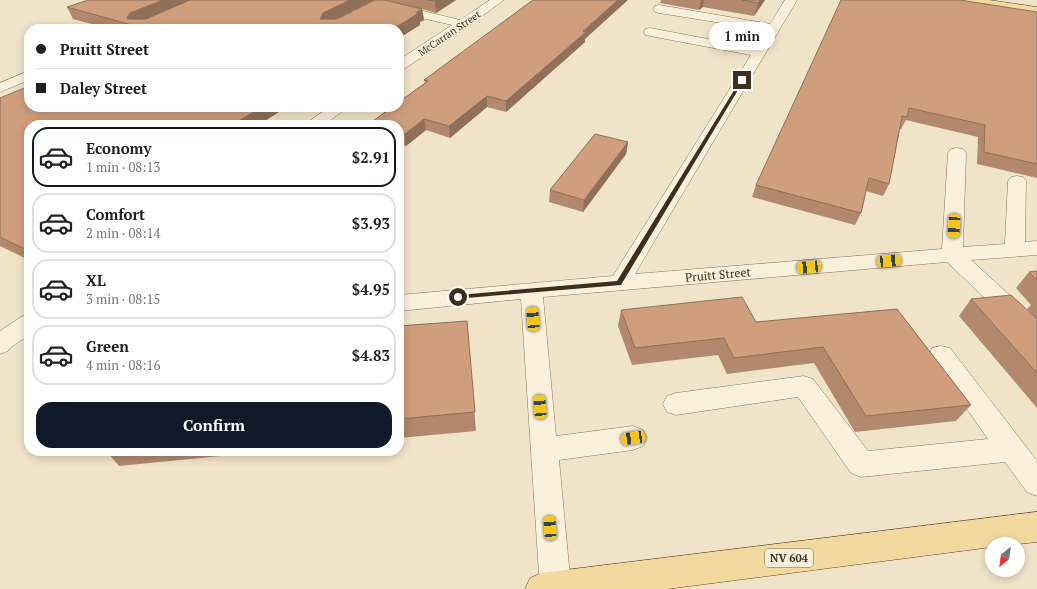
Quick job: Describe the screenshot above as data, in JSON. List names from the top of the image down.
{
  "streets": {
    "main road": ["NV 604"],
    "street": ["McCarran Street", "Pruitt Street"]
  },
  "north": "bottom left",
  "page": {
    "bubble": "1 min",
    "banner": ["Pruitt Street", "Daley Street"],
    "list": [
      {
        "name": "Economy",
        "note": "1 min · 08:13",
        "value": "$2.91"
      },
      {
        "name": "Comfort",
        "note": "2 min · 08:14",
        "value": "$3.93"
      },
      {
        "name": "XL",
        "note": "3 min · 08:15",
        "value": "$4.95"
      },
      {
        "name": "Green",
        "note": "4 min · 08:16",
        "value": "$4.83"
      }
    ],
    "buttons": "Confirm"
  }
}
